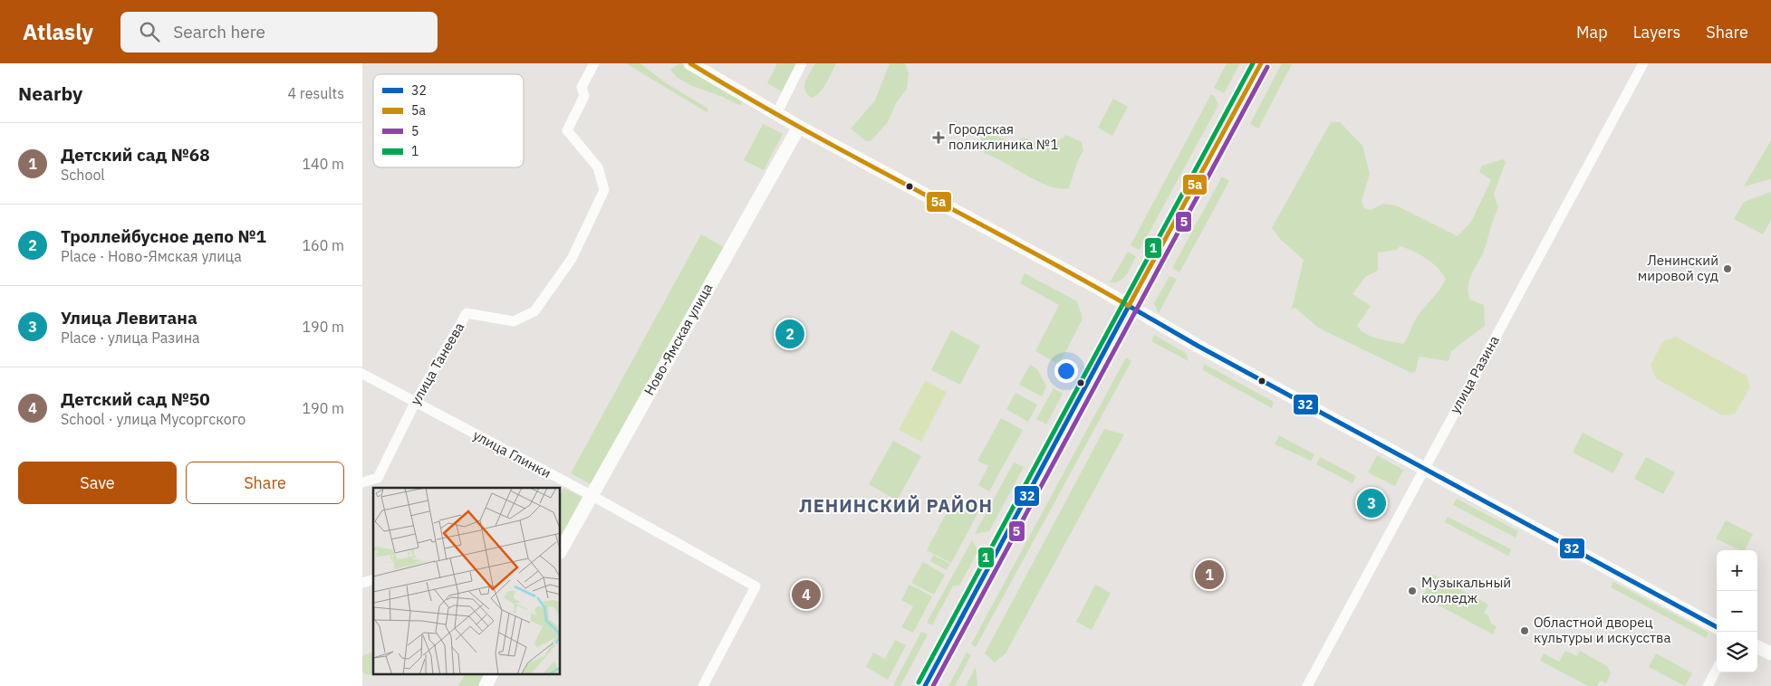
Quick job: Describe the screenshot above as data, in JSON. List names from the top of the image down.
{
  "streets": {
    "street": [
      "Ново-Ямская улица",
      "улица Танеева",
      "улица Разина",
      "улица Глинки"
    ]
  },
  "crossings": [
    ["Ново-Ямская улица", "улица Глинки"],
    ["улица Танеева", "улица Глинки"]
  ],
  "districts": ["ЛЕНИНСКИЙ РАЙОН"],
  "places": {
    "health": ["Городская поликлиника №1"],
    "other": ["Ленинский мировой суд", "Музыкальный колледж", "Областной дворец культуры и искусства"]
  },
  "lines": [
    "transit line 5а",
    "transit line 1",
    "transit line 5",
    "transit line 32"
  ],
  "legend": [
    "32",
    "5а",
    "5",
    "1"
  ],
  "page": {
    "header": "Atlasly",
    "search": "Search here",
    "nav": ["Map", "Layers", "Share"],
    "heading": ["Nearby", "4 results"],
    "list": [
      {
        "mark": "1",
        "name": "Детский сад №68",
        "note": "School",
        "value": "140 m"
      },
      {
        "mark": "2",
        "name": "Троллейбусное депо №1",
        "note": "Place · Ново-Ямская улица",
        "value": "160 m"
      },
      {
        "mark": "3",
        "name": "Улица Левитана",
        "note": "Place · улица Разина",
        "value": "190 m"
      },
      {
        "mark": "4",
        "name": "Детский сад №50",
        "note": "School · улица Мусоргского",
        "value": "190 m"
      }
    ],
    "pins": [
      "2",
      "3",
      "1",
      "4"
    ],
    "buttons": ["Save", "Share"],
    "map_buttons": ["+", "−"]
  }
}
